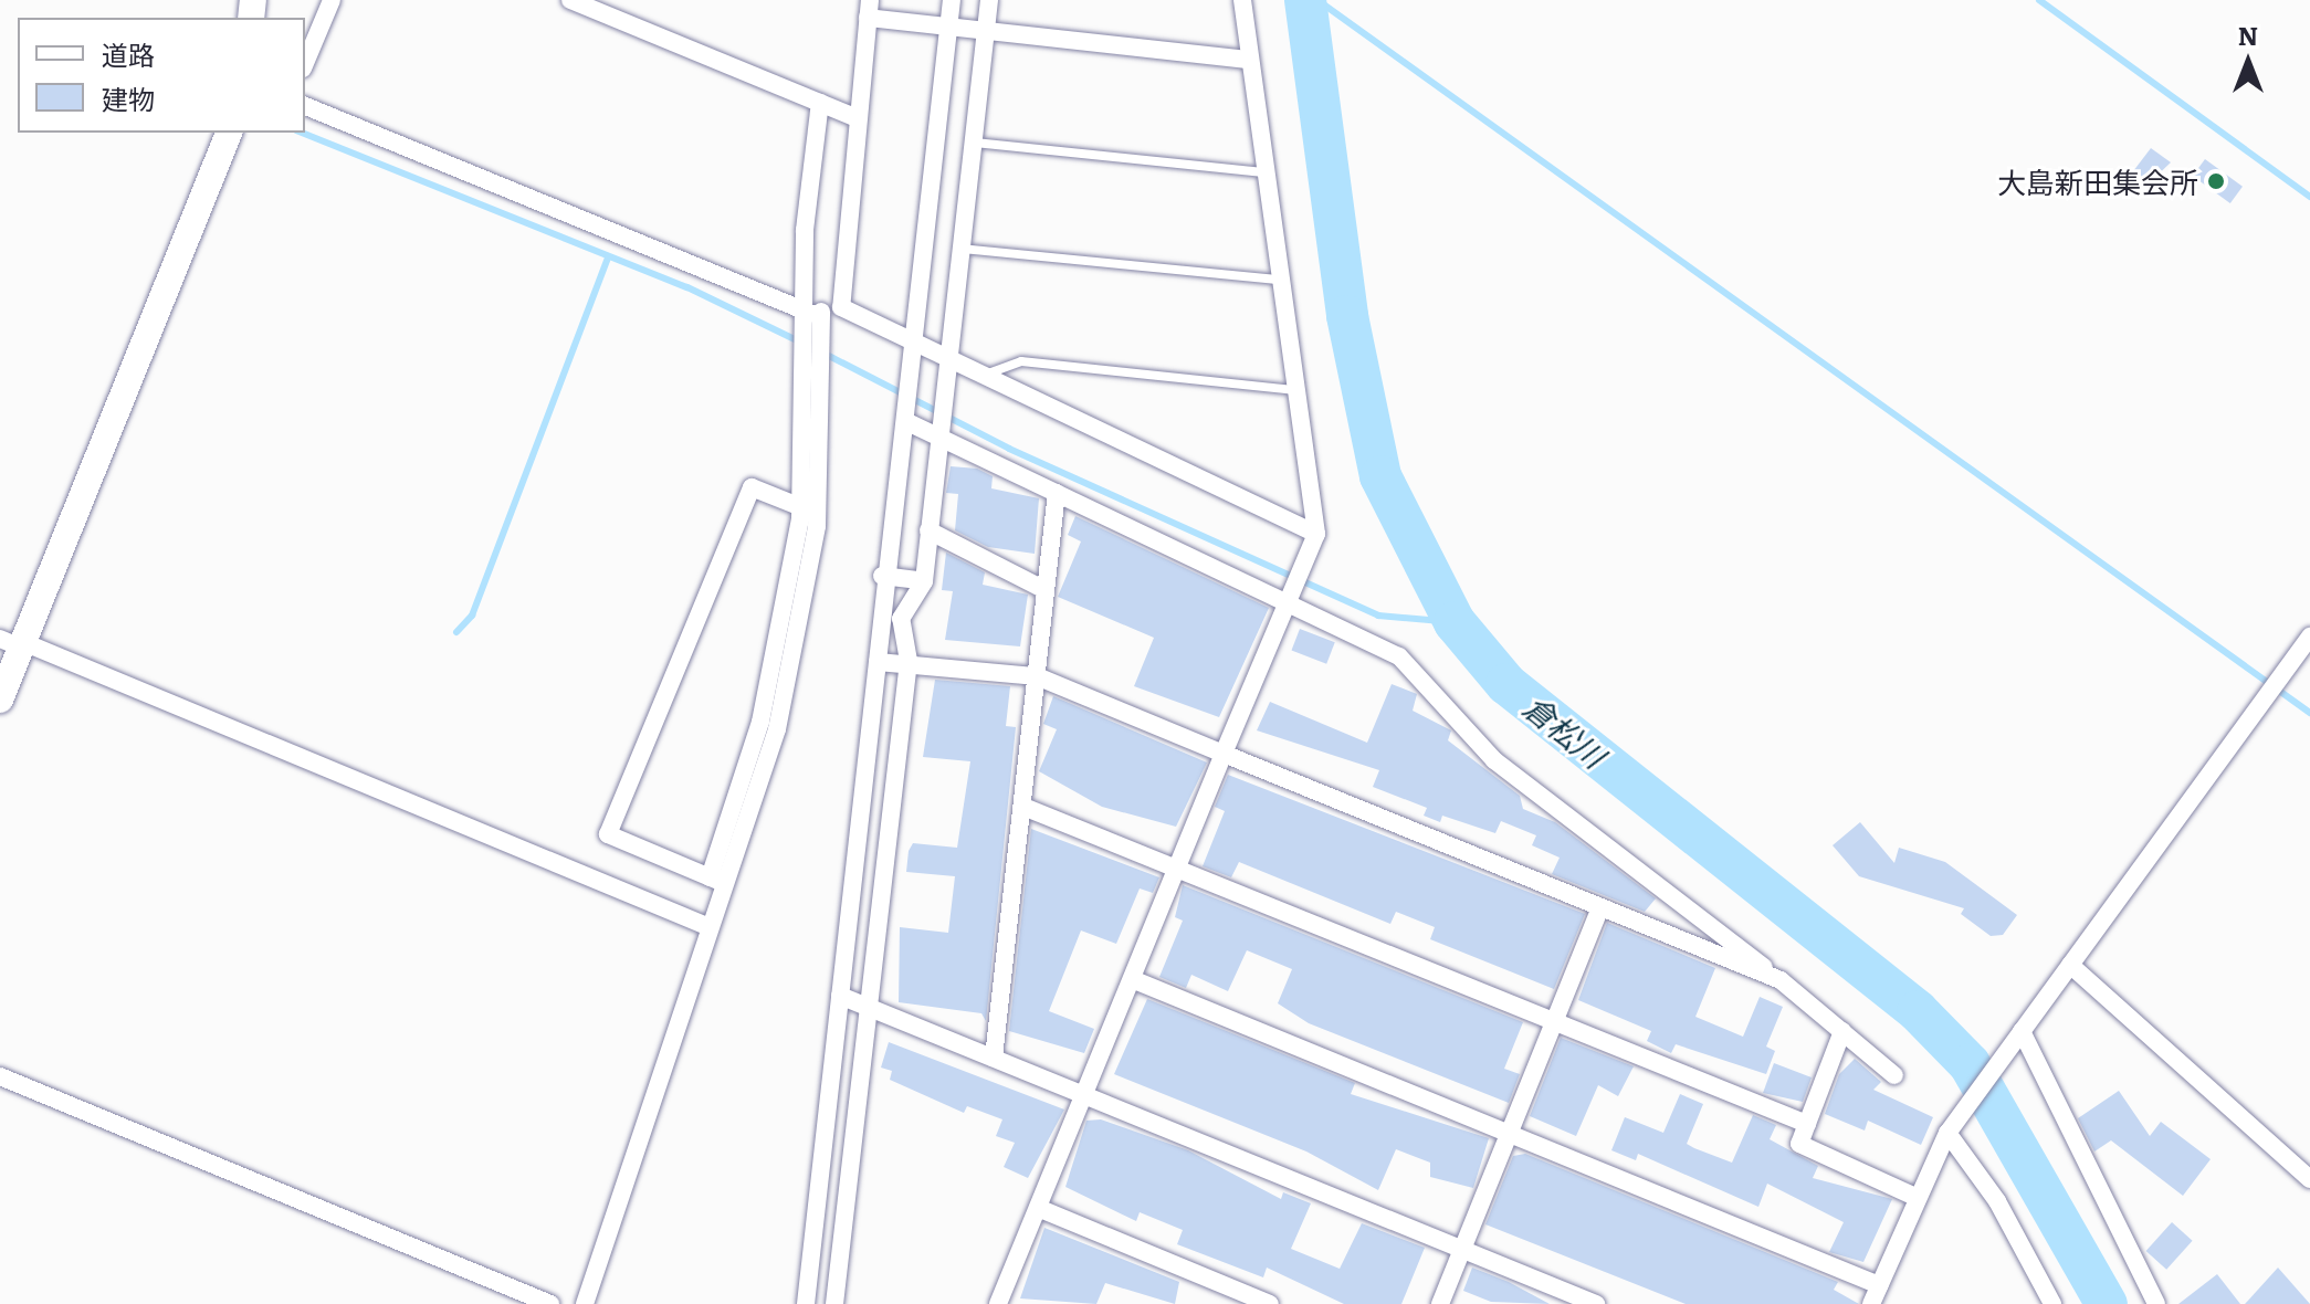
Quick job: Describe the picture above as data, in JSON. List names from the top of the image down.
{
  "water": ["倉松川"],
  "places": ["大島新田集会所"],
  "legend": ["道路", "建物"],
  "north": "top"
}
